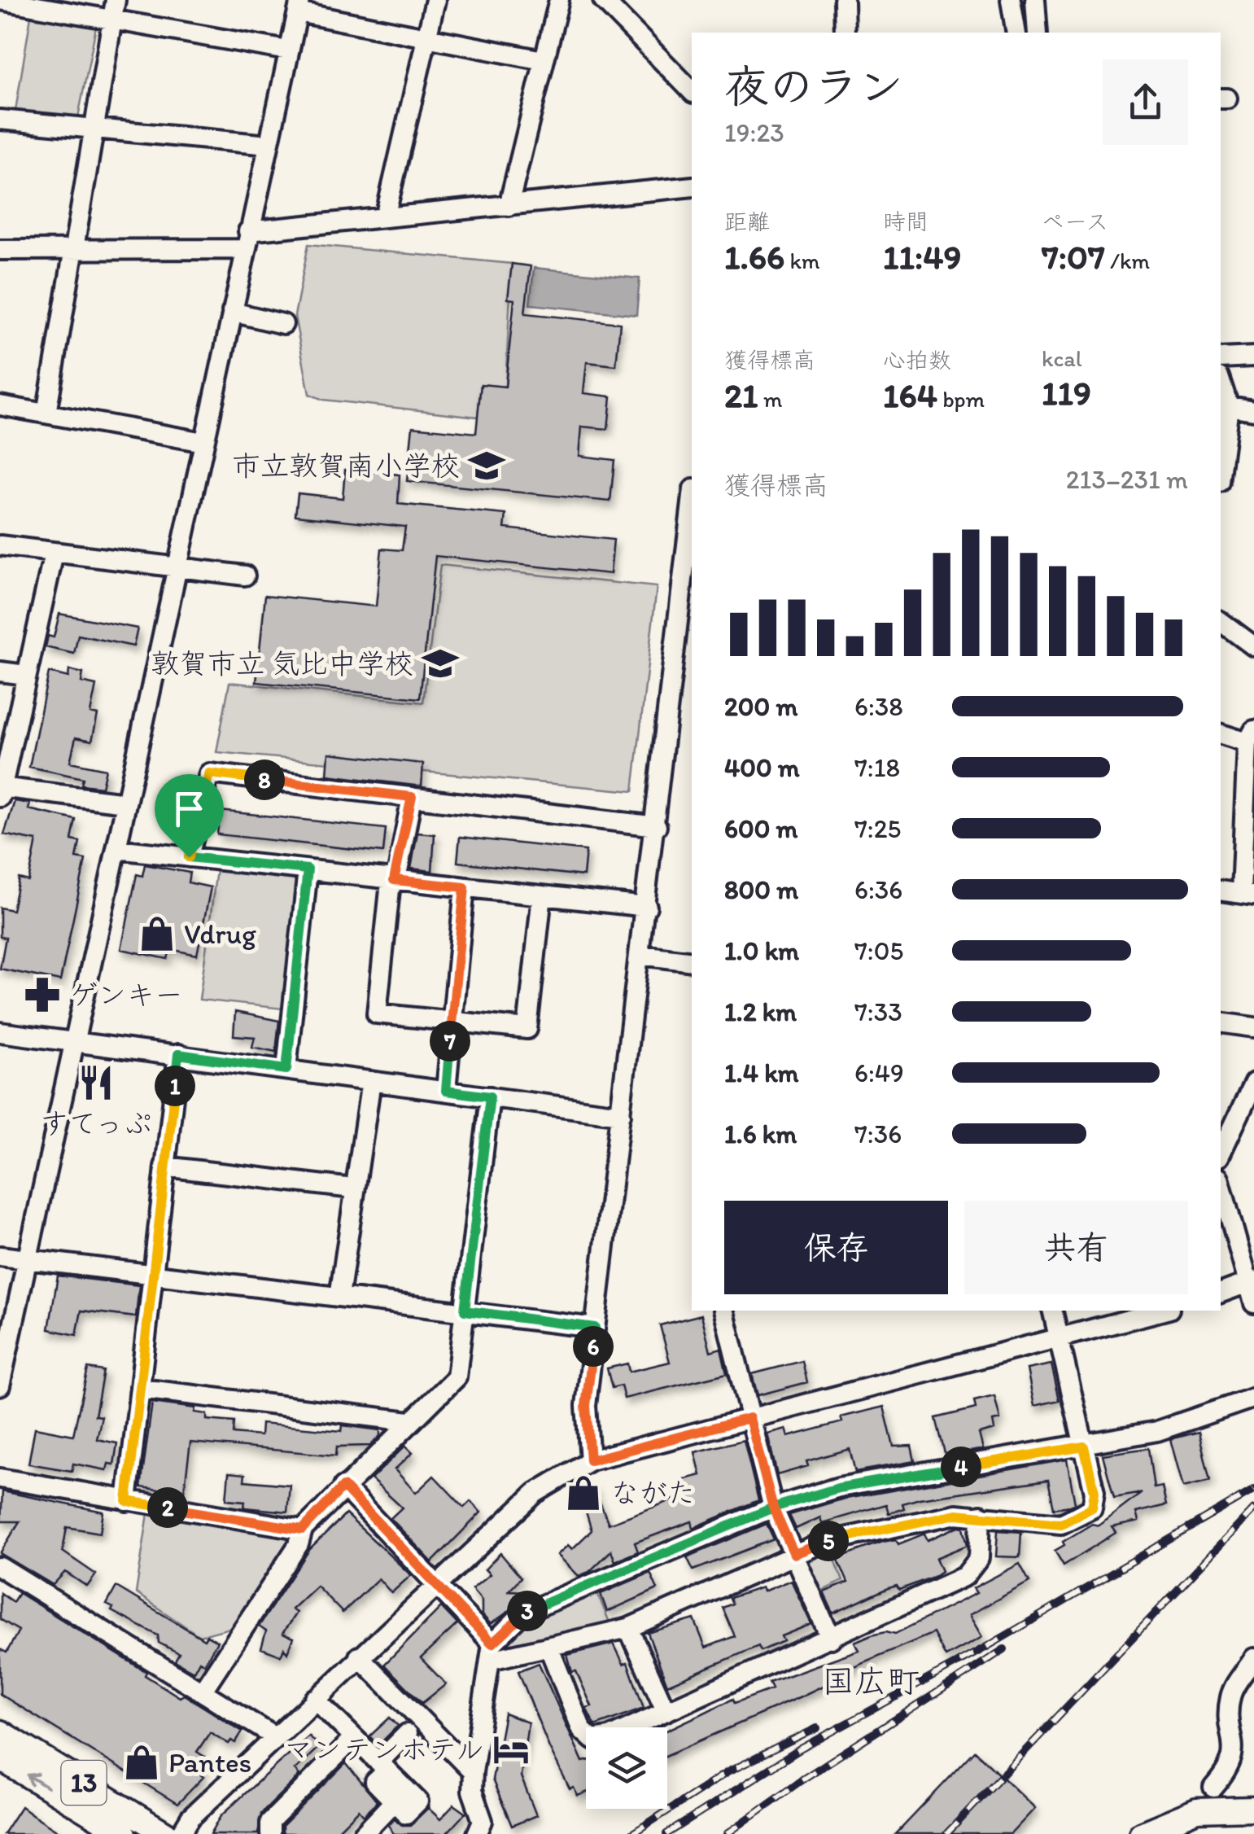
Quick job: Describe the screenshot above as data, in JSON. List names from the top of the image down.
{
  "streets": {
    "main road": ["13"]
  },
  "districts": ["国広町"],
  "places": {
    "school or university": ["市立敦賀南小学校", "敦賀市立 気比中学校"],
    "shop": ["Vdrug", "ながた", "Pantes"],
    "pharmacy": ["ゲンキー"],
    "restaurant": ["すてっぷ"],
    "hotel": ["マンテンホテル"]
  },
  "page": {
    "heading": ["夜のラン", "19:23"],
    "stats": [
      ["距離", "1.66 km"],
      ["時間", "11:49"],
      ["ペース", "7:07 /km"],
      ["獲得標高", "21 m"],
      ["心拍数", "164 bpm"],
      ["kcal", "119"]
    ],
    "chart": ["獲得標高", "213–231 m"],
    "list": [
      {
        "name": "200 m",
        "note": "6:38"
      },
      {
        "name": "400 m",
        "note": "7:18"
      },
      {
        "name": "600 m",
        "note": "7:25"
      },
      {
        "name": "800 m",
        "note": "6:36"
      },
      {
        "name": "1.0 km",
        "note": "7:05"
      },
      {
        "name": "1.2 km",
        "note": "7:33"
      },
      {
        "name": "1.4 km",
        "note": "6:49"
      },
      {
        "name": "1.6 km",
        "note": "7:36"
      }
    ],
    "pins": [
      "8",
      "7",
      "1",
      "6",
      "4",
      "2",
      "5",
      "3"
    ],
    "buttons": ["保存", "共有"]
  }
}
